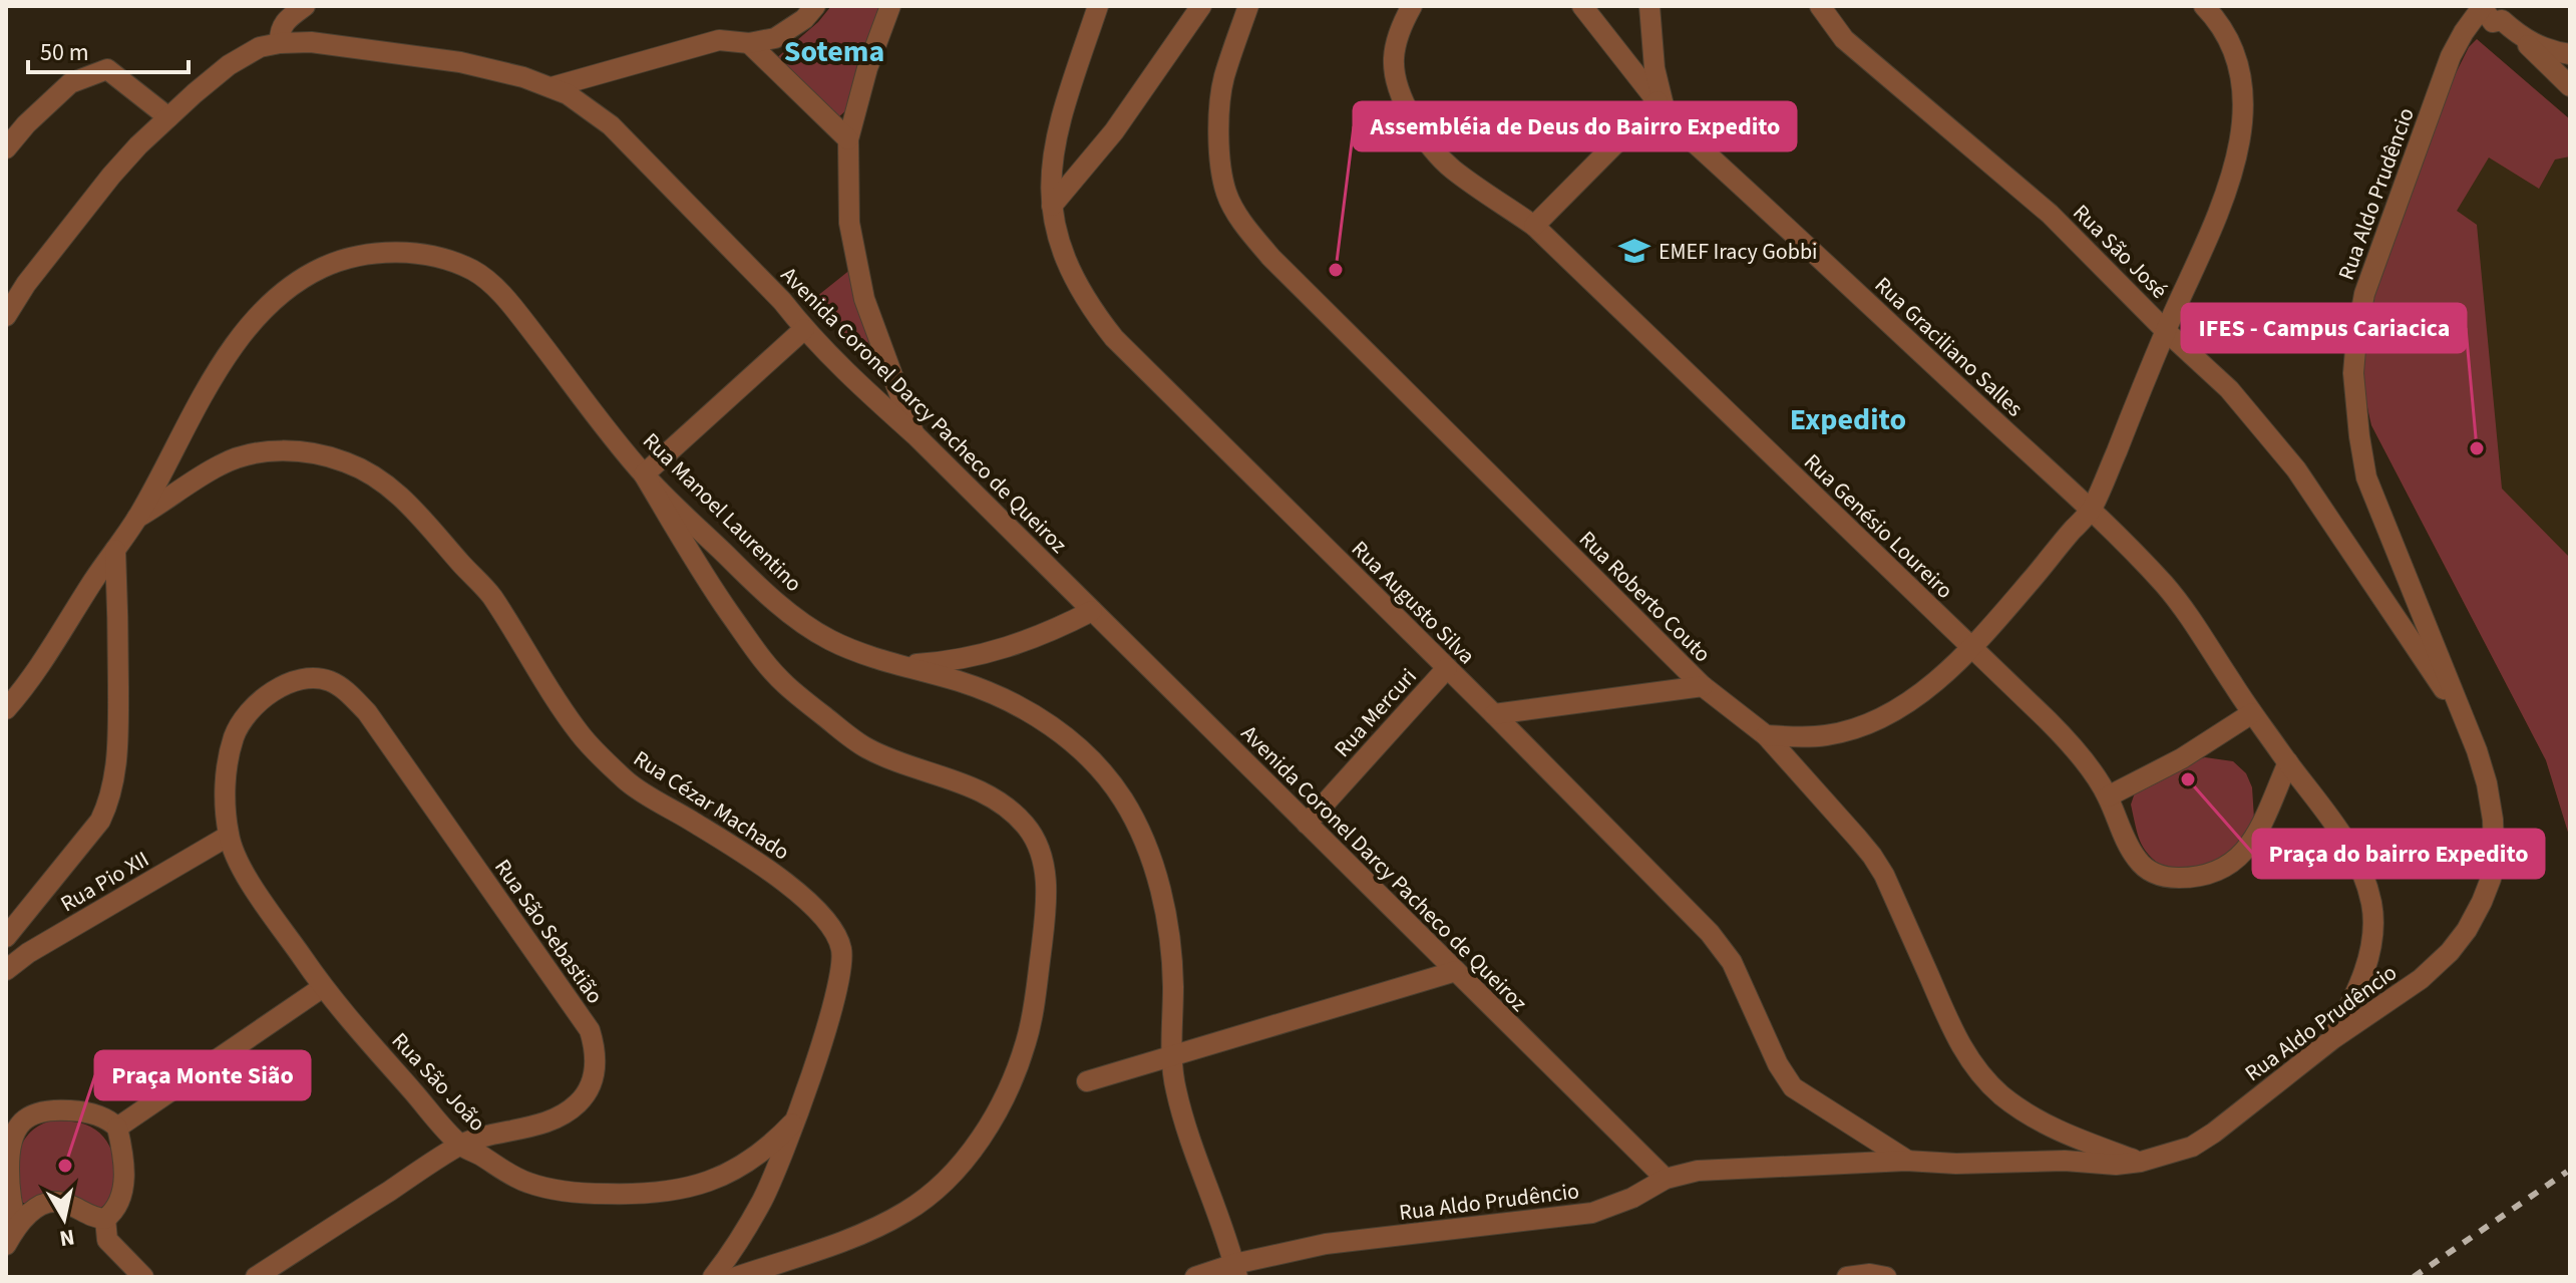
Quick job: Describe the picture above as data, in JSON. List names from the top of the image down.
{
  "streets": {
    "street": [
      "Rua Aldo Prudêncio",
      "Rua São José",
      "Rua Graciliano Salles",
      "Avenida Coronel Darcy Pacheco de Queiroz",
      "Rua Manoel Laurentino",
      "Rua Genésio Loureiro",
      "Rua Roberto Couto",
      "Rua Augusto Silva",
      "Rua Mercuri",
      "Rua Cézar Machado",
      "Rua Pio XII",
      "Rua São Sebastião",
      "Rua São João"
    ]
  },
  "crossings": [
    ["Rua Aldo Prudêncio", "Rua São José"],
    ["Rua Aldo Prudêncio", "Rua Graciliano Salles"],
    ["Rua Aldo Prudêncio", "Avenida Coronel Darcy Pacheco de Queiroz"],
    ["Rua Aldo Prudêncio", "Rua Manoel Laurentino"],
    ["Rua Aldo Prudêncio", "Rua Roberto Couto"],
    ["Rua Aldo Prudêncio", "Rua Augusto Silva"],
    ["Rua Graciliano Salles", "Rua Genésio Loureiro"],
    ["Avenida Coronel Darcy Pacheco de Queiroz", "Rua Mercuri"],
    ["Rua Manoel Laurentino", "Rua Cézar Machado"],
    ["Rua Augusto Silva", "Rua Mercuri"],
    ["Rua Cézar Machado", "Rua São João"],
    ["Rua Pio XII", "Rua São Sebastião"],
    ["Rua Pio XII", "Rua São João"],
    ["Rua São Sebastião", "Rua São João"]
  ],
  "districts": ["Sotema", "Expedito"],
  "places": {
    "school or university": ["EMEF Iracy Gobbi"],
    "other": [
      "Assembléia de Deus do Bairro Expedito",
      "IFES - Campus Cariacica",
      "Praça do bairro Expedito",
      "Praça Monte Sião"
    ]
  },
  "scale_bar": "50 m",
  "north": "bottom"
}
